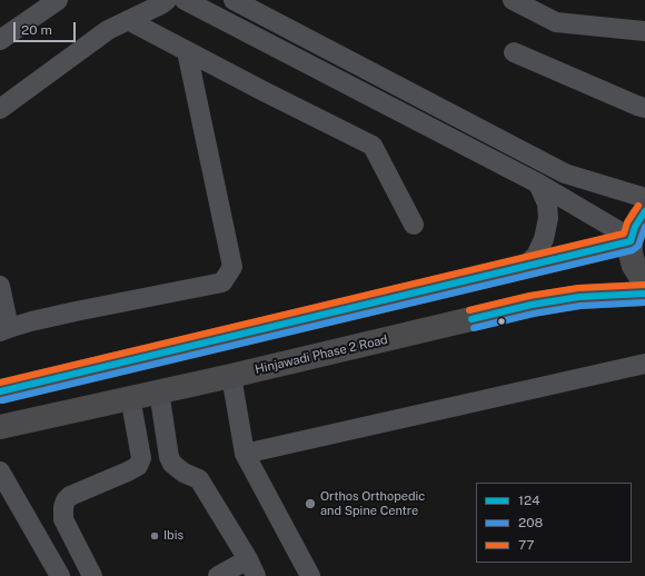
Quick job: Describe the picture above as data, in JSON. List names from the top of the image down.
{
  "streets": {
    "main road": ["Hinjawadi Phase 2 Road"]
  },
  "places": ["Orthos Orthopedic and Spine Centre", "Ibis"],
  "lines": ["transit line 77", "transit line 124", "transit line 208"],
  "legend": ["124", "208", "77"],
  "scale_bar": "20 m"
}
